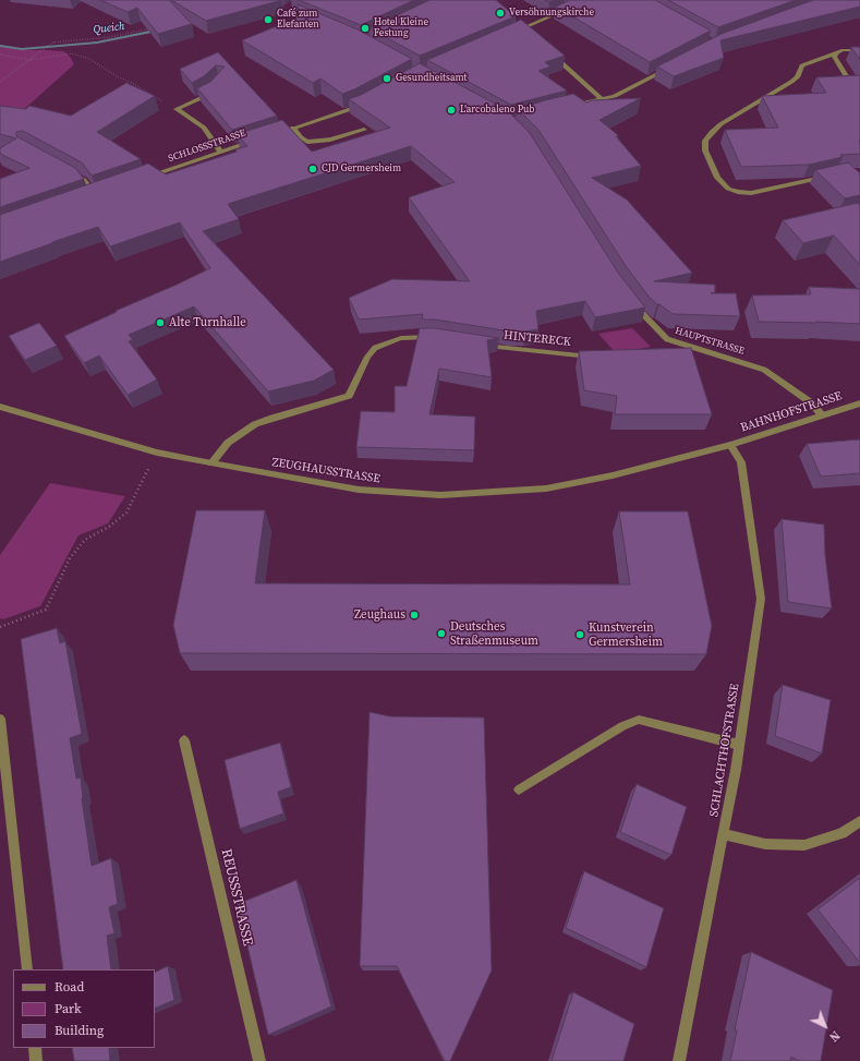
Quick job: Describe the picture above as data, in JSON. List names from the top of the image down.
{
  "streets": {
    "street": [
      "SCHLOSSSTRASSE",
      "HINTERECK",
      "HAUPTSTRASSE",
      "BAHNHOFSTRASSE",
      "ZEUGHAUSSTRASSE",
      "SCHLACHTHOFSTRASSE",
      "REUSSSTRASSE"
    ]
  },
  "crossings": [
    ["HAUPTSTRASSE", "BAHNHOFSTRASSE"],
    ["BAHNHOFSTRASSE", "ZEUGHAUSSTRASSE"],
    ["BAHNHOFSTRASSE", "SCHLACHTHOFSTRASSE"],
    ["ZEUGHAUSSTRASSE", "SCHLACHTHOFSTRASSE"]
  ],
  "water": ["Queich"],
  "places": [
    "Versöhnungskirche",
    "Café zum Elefanten",
    "Hotel Kleine Festung",
    "Gesundheitsamt",
    "L'arcobaleno Pub",
    "CJD Germersheim",
    "Alte Turnhalle",
    "Zeughaus",
    "Deutsches Straßenmuseum",
    "Kunstverein Germersheim"
  ],
  "legend": ["Road", "Park", "Building"],
  "north": "bottom right"
}
